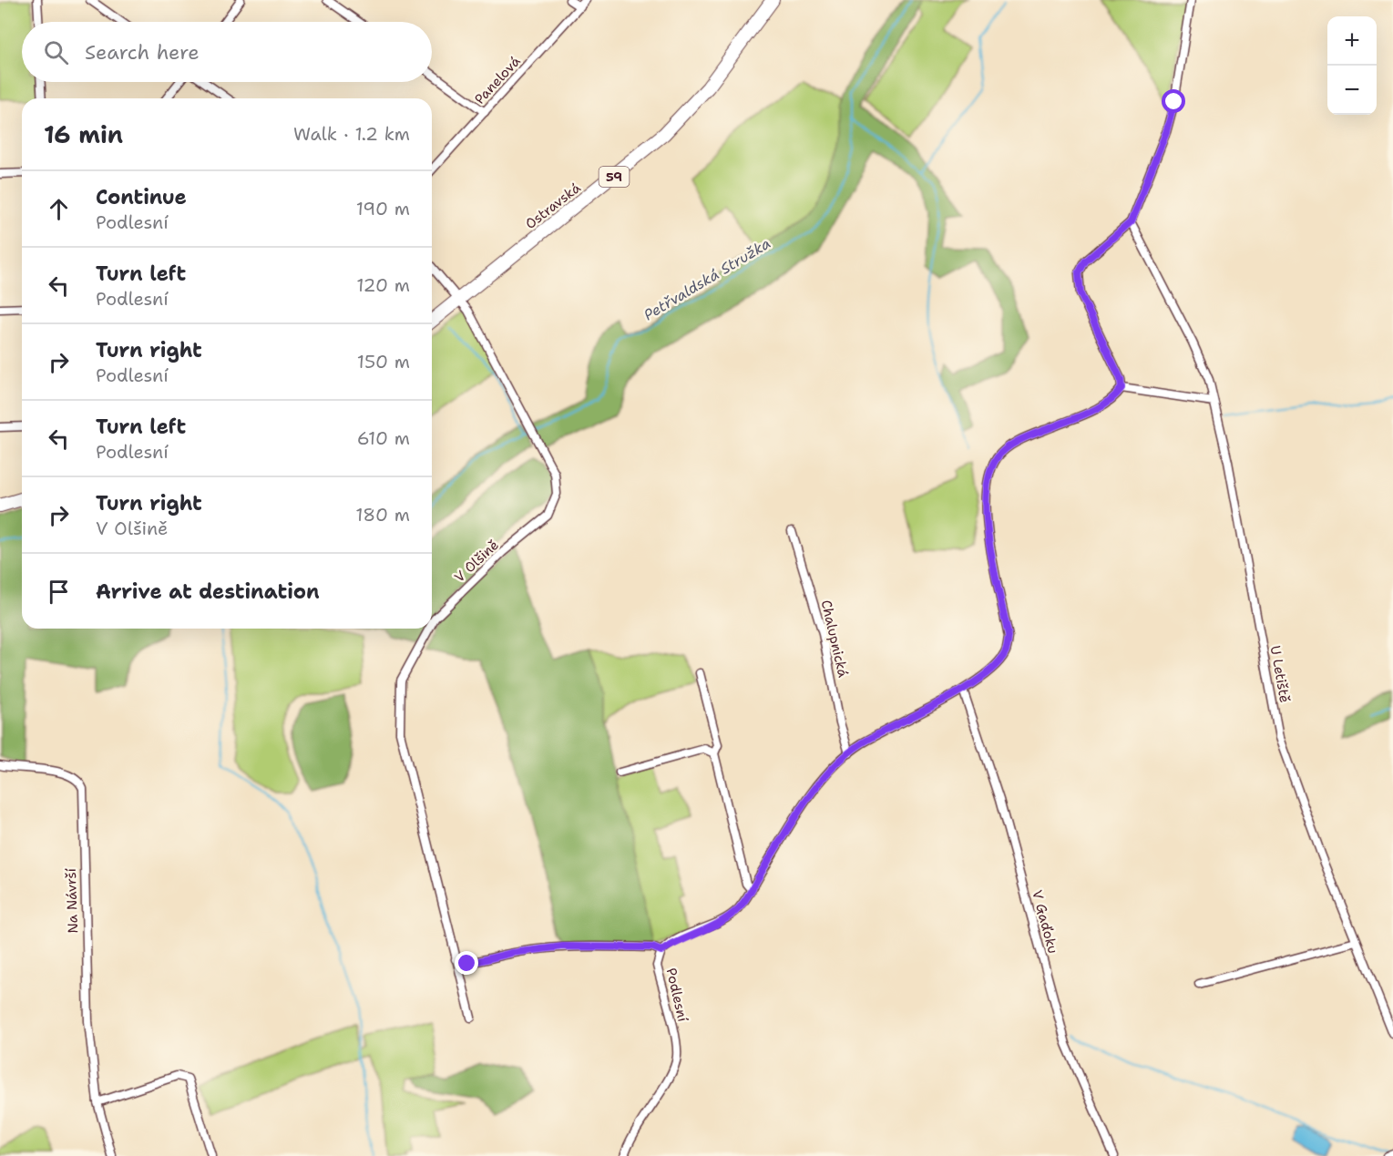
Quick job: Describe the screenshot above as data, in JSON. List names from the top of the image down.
{
  "streets": {
    "main road": ["59", "Ostravská"],
    "street": [
      "Panelová",
      "V Olšině",
      "Chalupnická",
      "U Letiště",
      "Na Návrší",
      "V Gaďoku",
      "Podlesní"
    ]
  },
  "crossings": [
    ["Ostravská", "V Olšině"],
    ["Chalupnická", "Podlesní"],
    ["V Gaďoku", "Podlesní"]
  ],
  "water": ["Petřvaldská Stružka"],
  "page": {
    "map_buttons": ["+", "−"],
    "search": "Search here",
    "heading": ["16 min", "Walk · 1.2 km"],
    "list": [
      ["Continue", "Podlesní", "190 m"],
      ["Turn left", "Podlesní", "120 m"],
      ["Turn right", "Podlesní", "150 m"],
      ["Turn left", "Podlesní", "610 m"],
      ["Turn right", "V Olšině", "180 m"],
      "Arrive at destination"
    ]
  }
}
